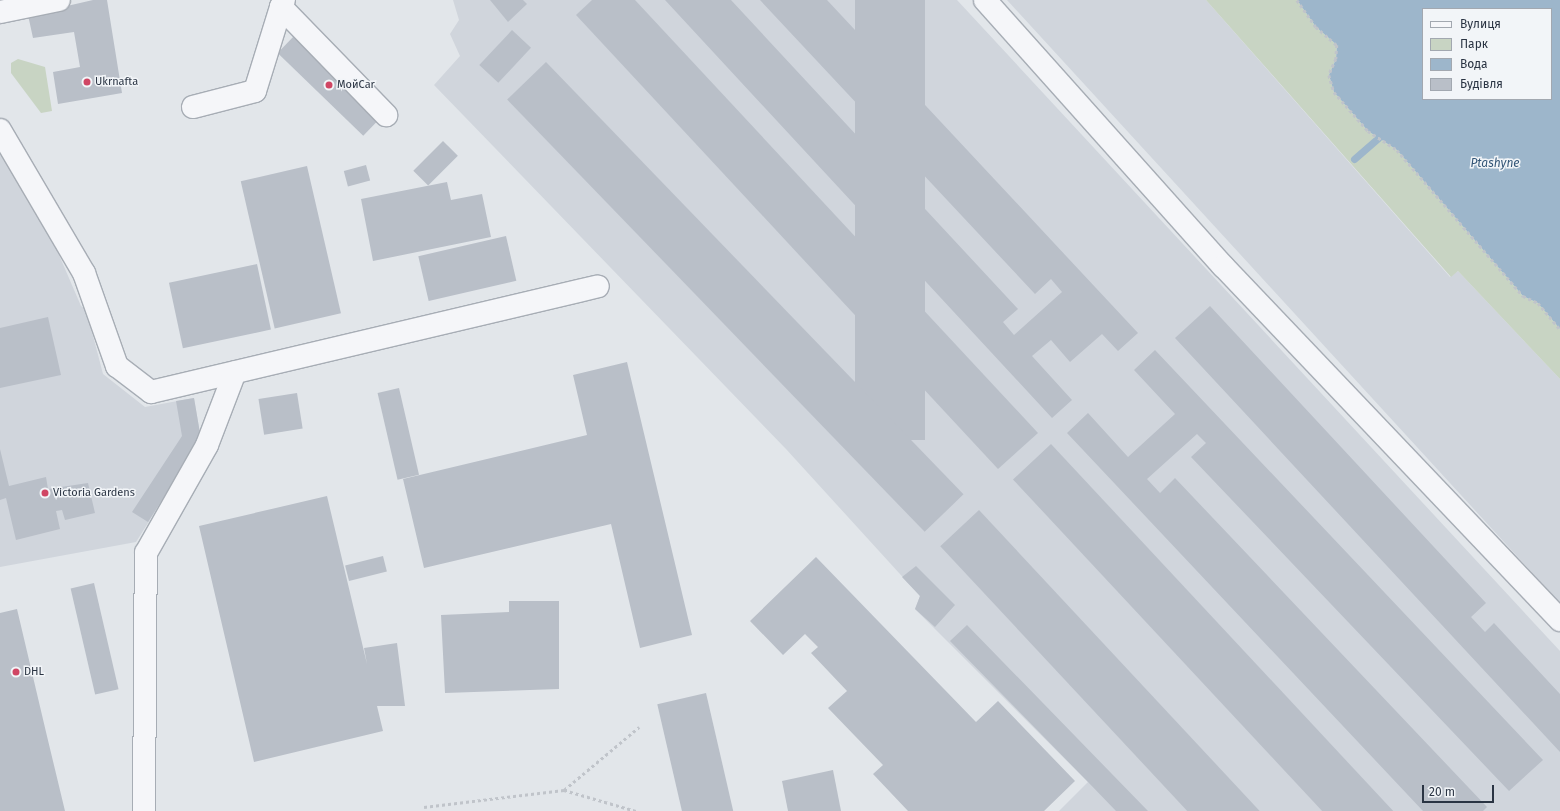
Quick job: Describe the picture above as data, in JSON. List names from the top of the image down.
{
  "water": ["Ptashyne"],
  "places": [
    "Ukrnafta",
    "МойCar",
    "Victoria Gardens",
    "DHL"
  ],
  "legend": [
    "Вулиця",
    "Парк",
    "Вода",
    "Будівля"
  ],
  "scale_bar": "20 m"
}
